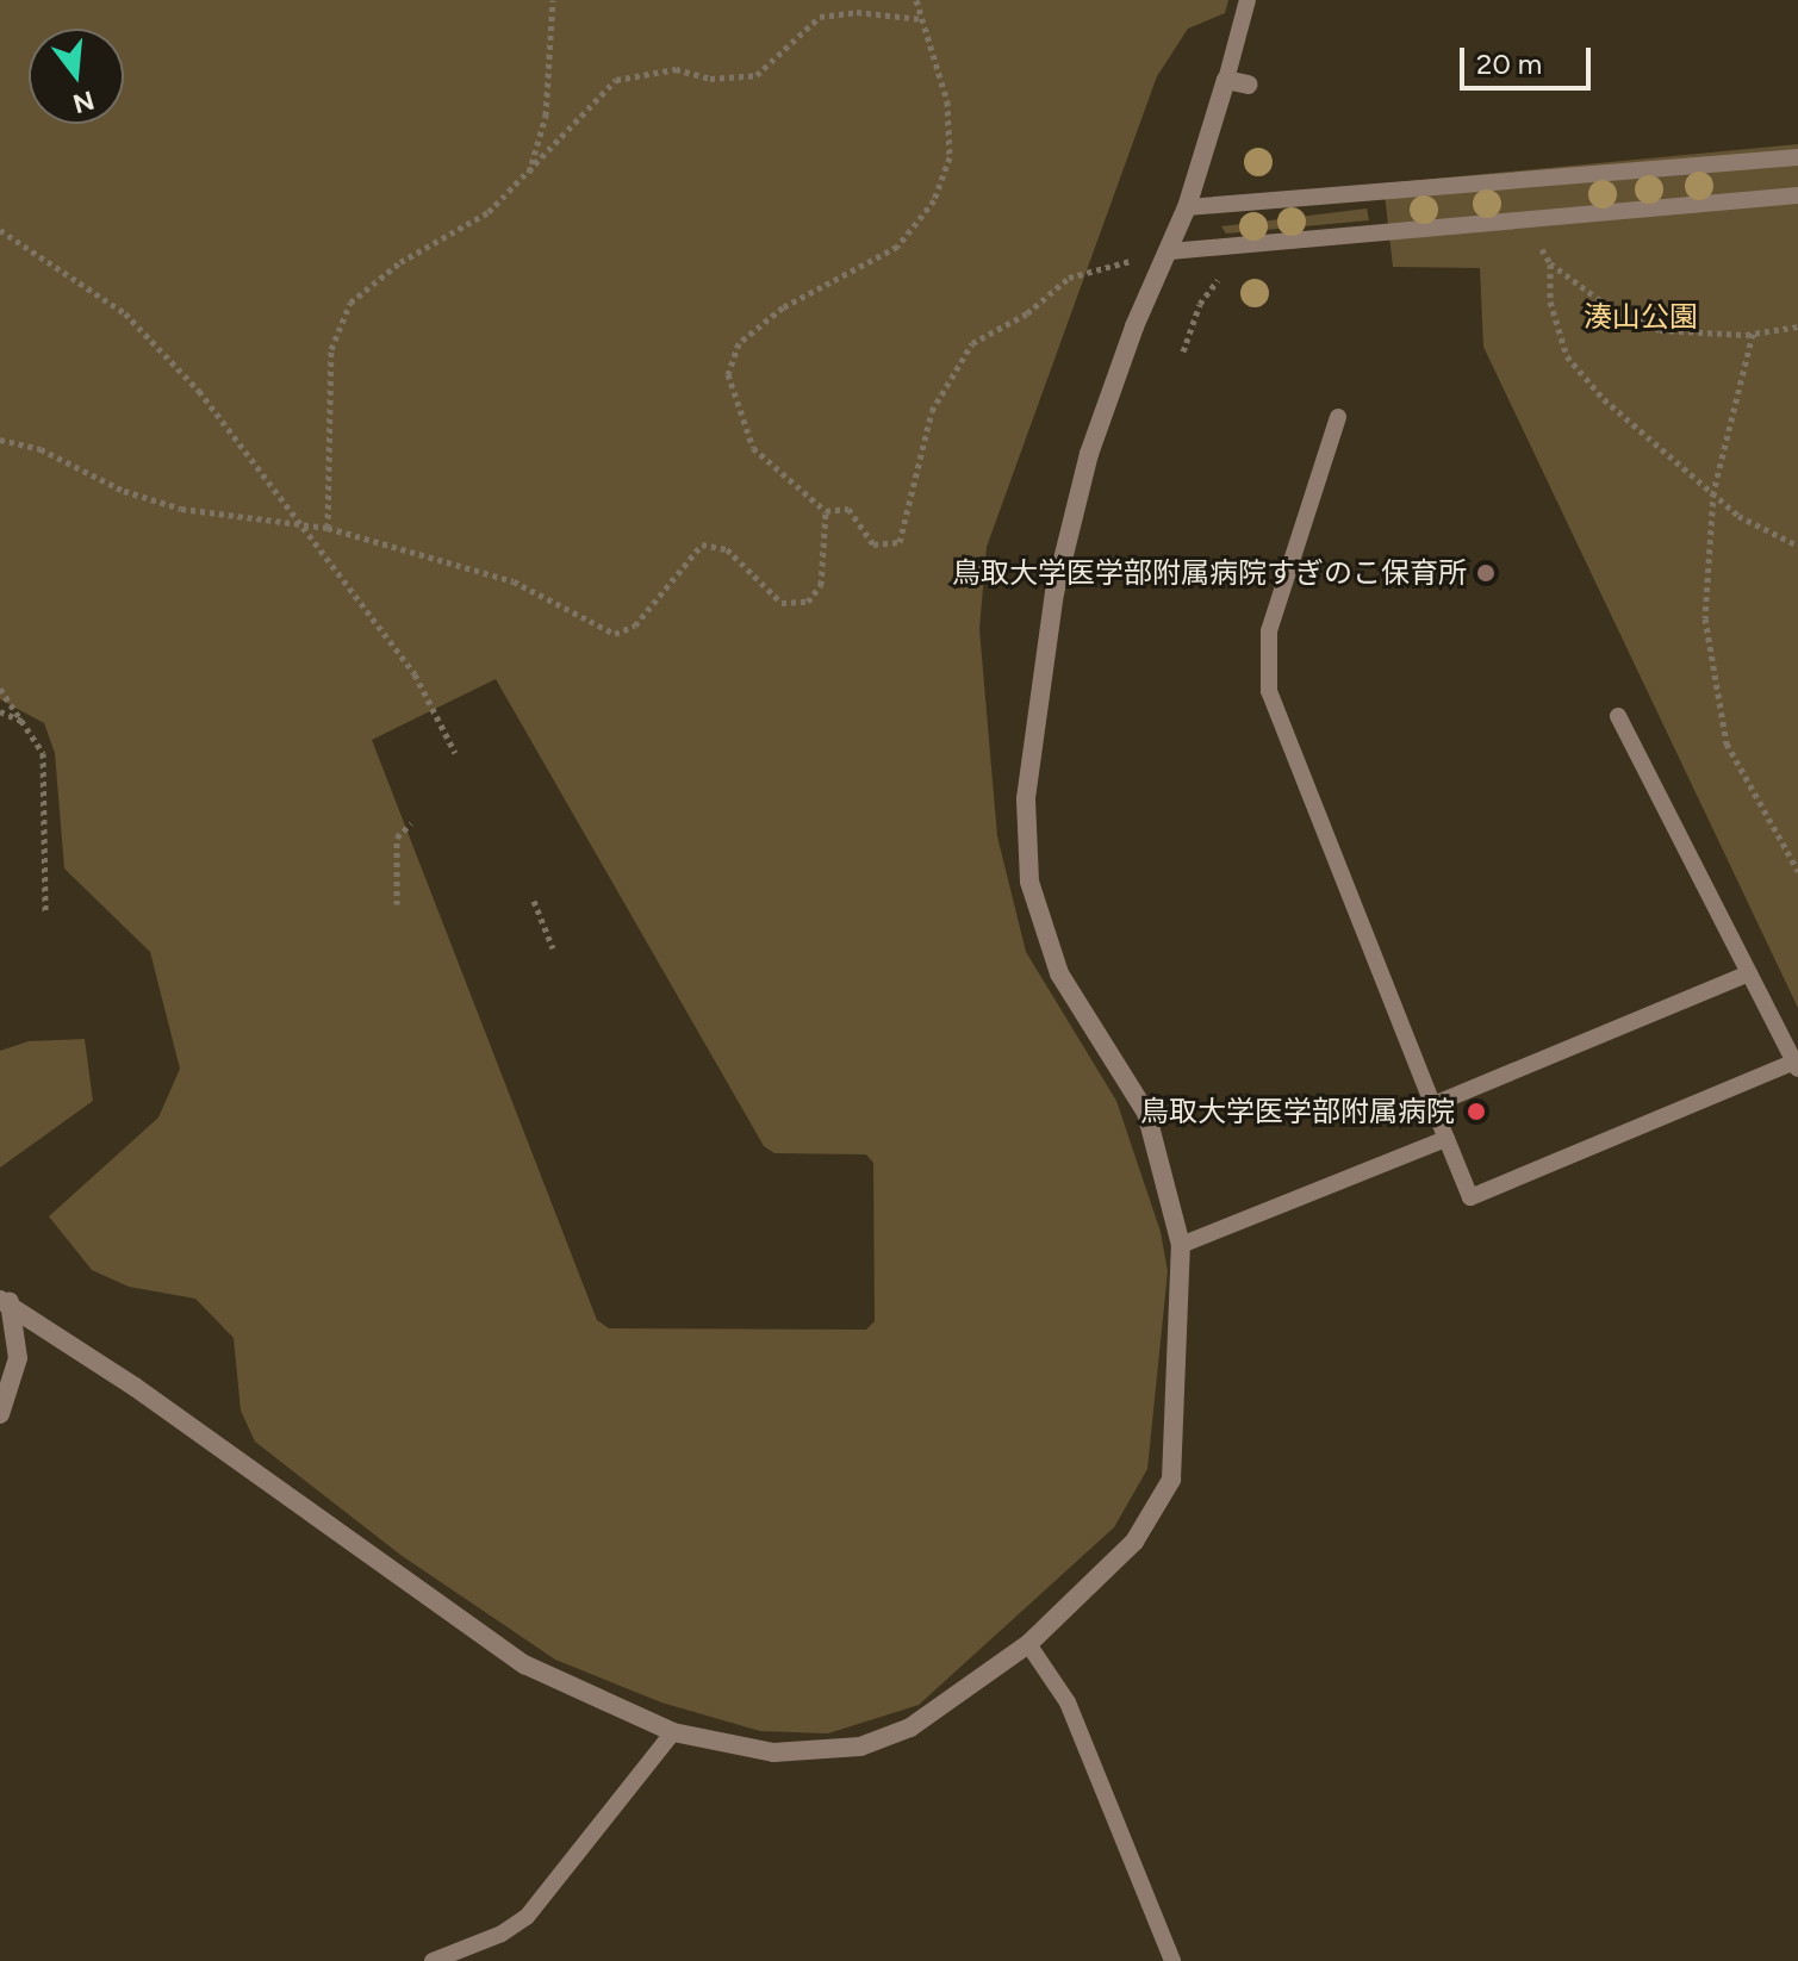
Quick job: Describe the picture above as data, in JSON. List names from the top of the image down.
{
  "parks": ["湊山公園"],
  "places": ["鳥取大学医学部附属病院すぎのこ保育所", "鳥取大学医学部附属病院"],
  "scale_bar": "20 m",
  "north": "bottom"
}
